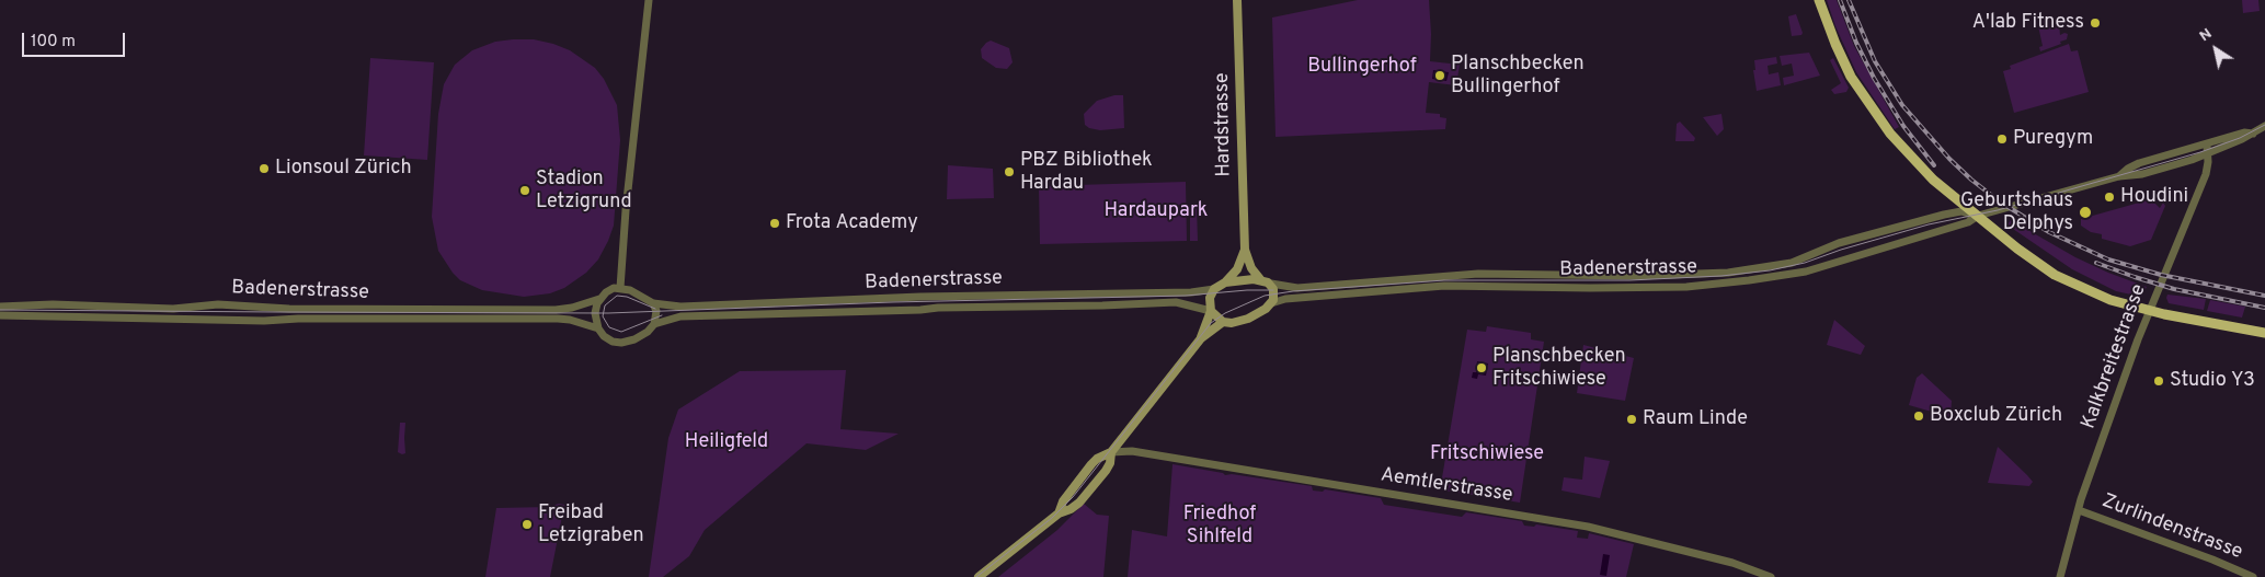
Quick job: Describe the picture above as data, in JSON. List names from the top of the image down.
{
  "streets": {
    "main road": ["Hardstrasse"],
    "street": [
      "Badenerstrasse",
      "Kalkbreitestrasse",
      "Aemtlerstrasse",
      "Zurlindenstrasse"
    ]
  },
  "crossings": [
    ["Hardstrasse", "Badenerstrasse"],
    ["Badenerstrasse", "Kalkbreitestrasse"],
    ["Kalkbreitestrasse", "Zurlindenstrasse"]
  ],
  "parks": [
    "Bullingerhof",
    "Hardaupark",
    "Heiligfeld",
    "Fritschiwiese",
    "Friedhof Sihlfeld"
  ],
  "places": [
    "A'lab Fitness",
    "Planschbecken Bullingerhof",
    "Puregym",
    "Lionsoul Zürich",
    "PBZ Bibliothek Hardau",
    "Stadion Letzigrund",
    "Houdini",
    "Geburtshaus Delphys",
    "Frota Academy",
    "Planschbecken Fritschiwiese",
    "Studio Y3",
    "Boxclub Zürich",
    "Raum Linde",
    "Freibad Letzigraben"
  ],
  "scale_bar": "100 m",
  "north": "top left"
}
